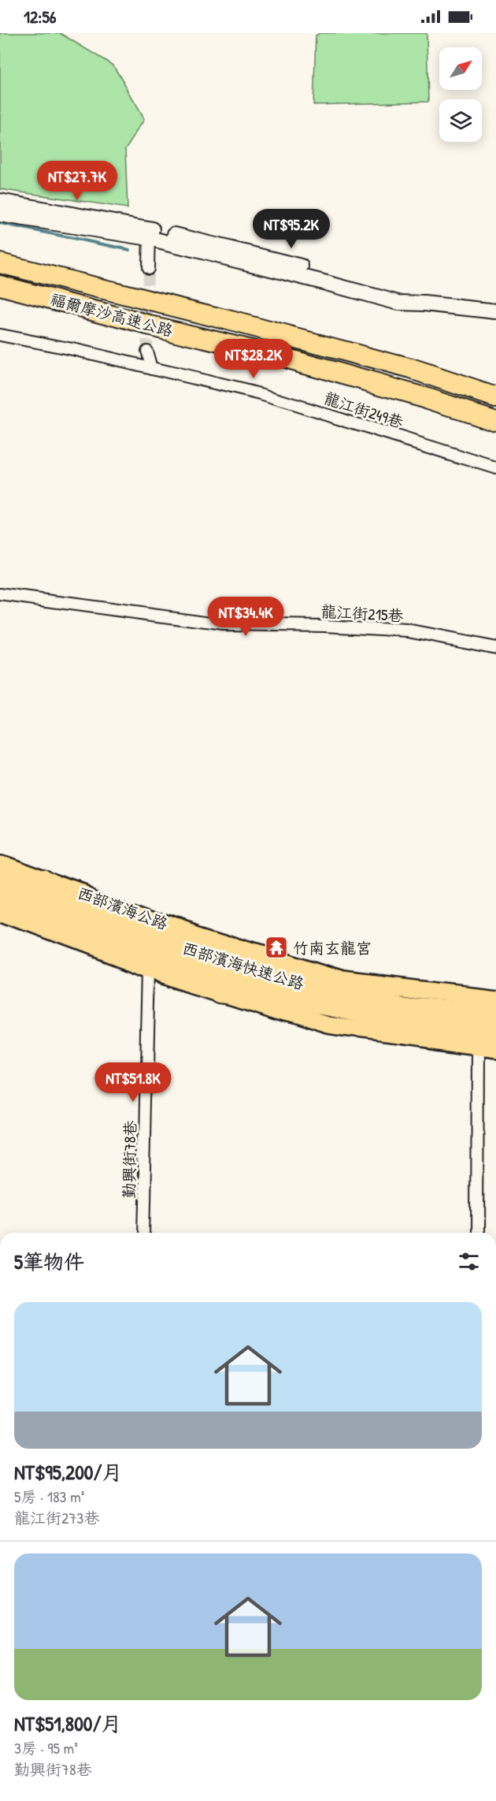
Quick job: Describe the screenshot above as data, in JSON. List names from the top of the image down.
{
  "streets": {
    "highway": ["福爾摩沙高速公路", "西部濱海快速公路"],
    "main road": ["西部濱海公路"],
    "street": ["龍江街249巷", "龍江街215巷", "勤興街78巷"]
  },
  "places": {
    "temple": ["竹南玄龍宮"]
  },
  "north": "top right",
  "page": {
    "status": "12:56",
    "price": [
      "NT$27.7K",
      "NT$95.2K",
      "NT$28.2K",
      "NT$34.4K",
      "NT$51.8K"
    ],
    "heading": "5筆物件",
    "list": [
      {
        "name": "NT$95,200/月",
        "note": "5房 · 183 m² · 龍江街273巷"
      },
      {
        "name": "NT$51,800/月",
        "note": "3房 · 95 m² · 勤興街78巷"
      }
    ]
  }
}
